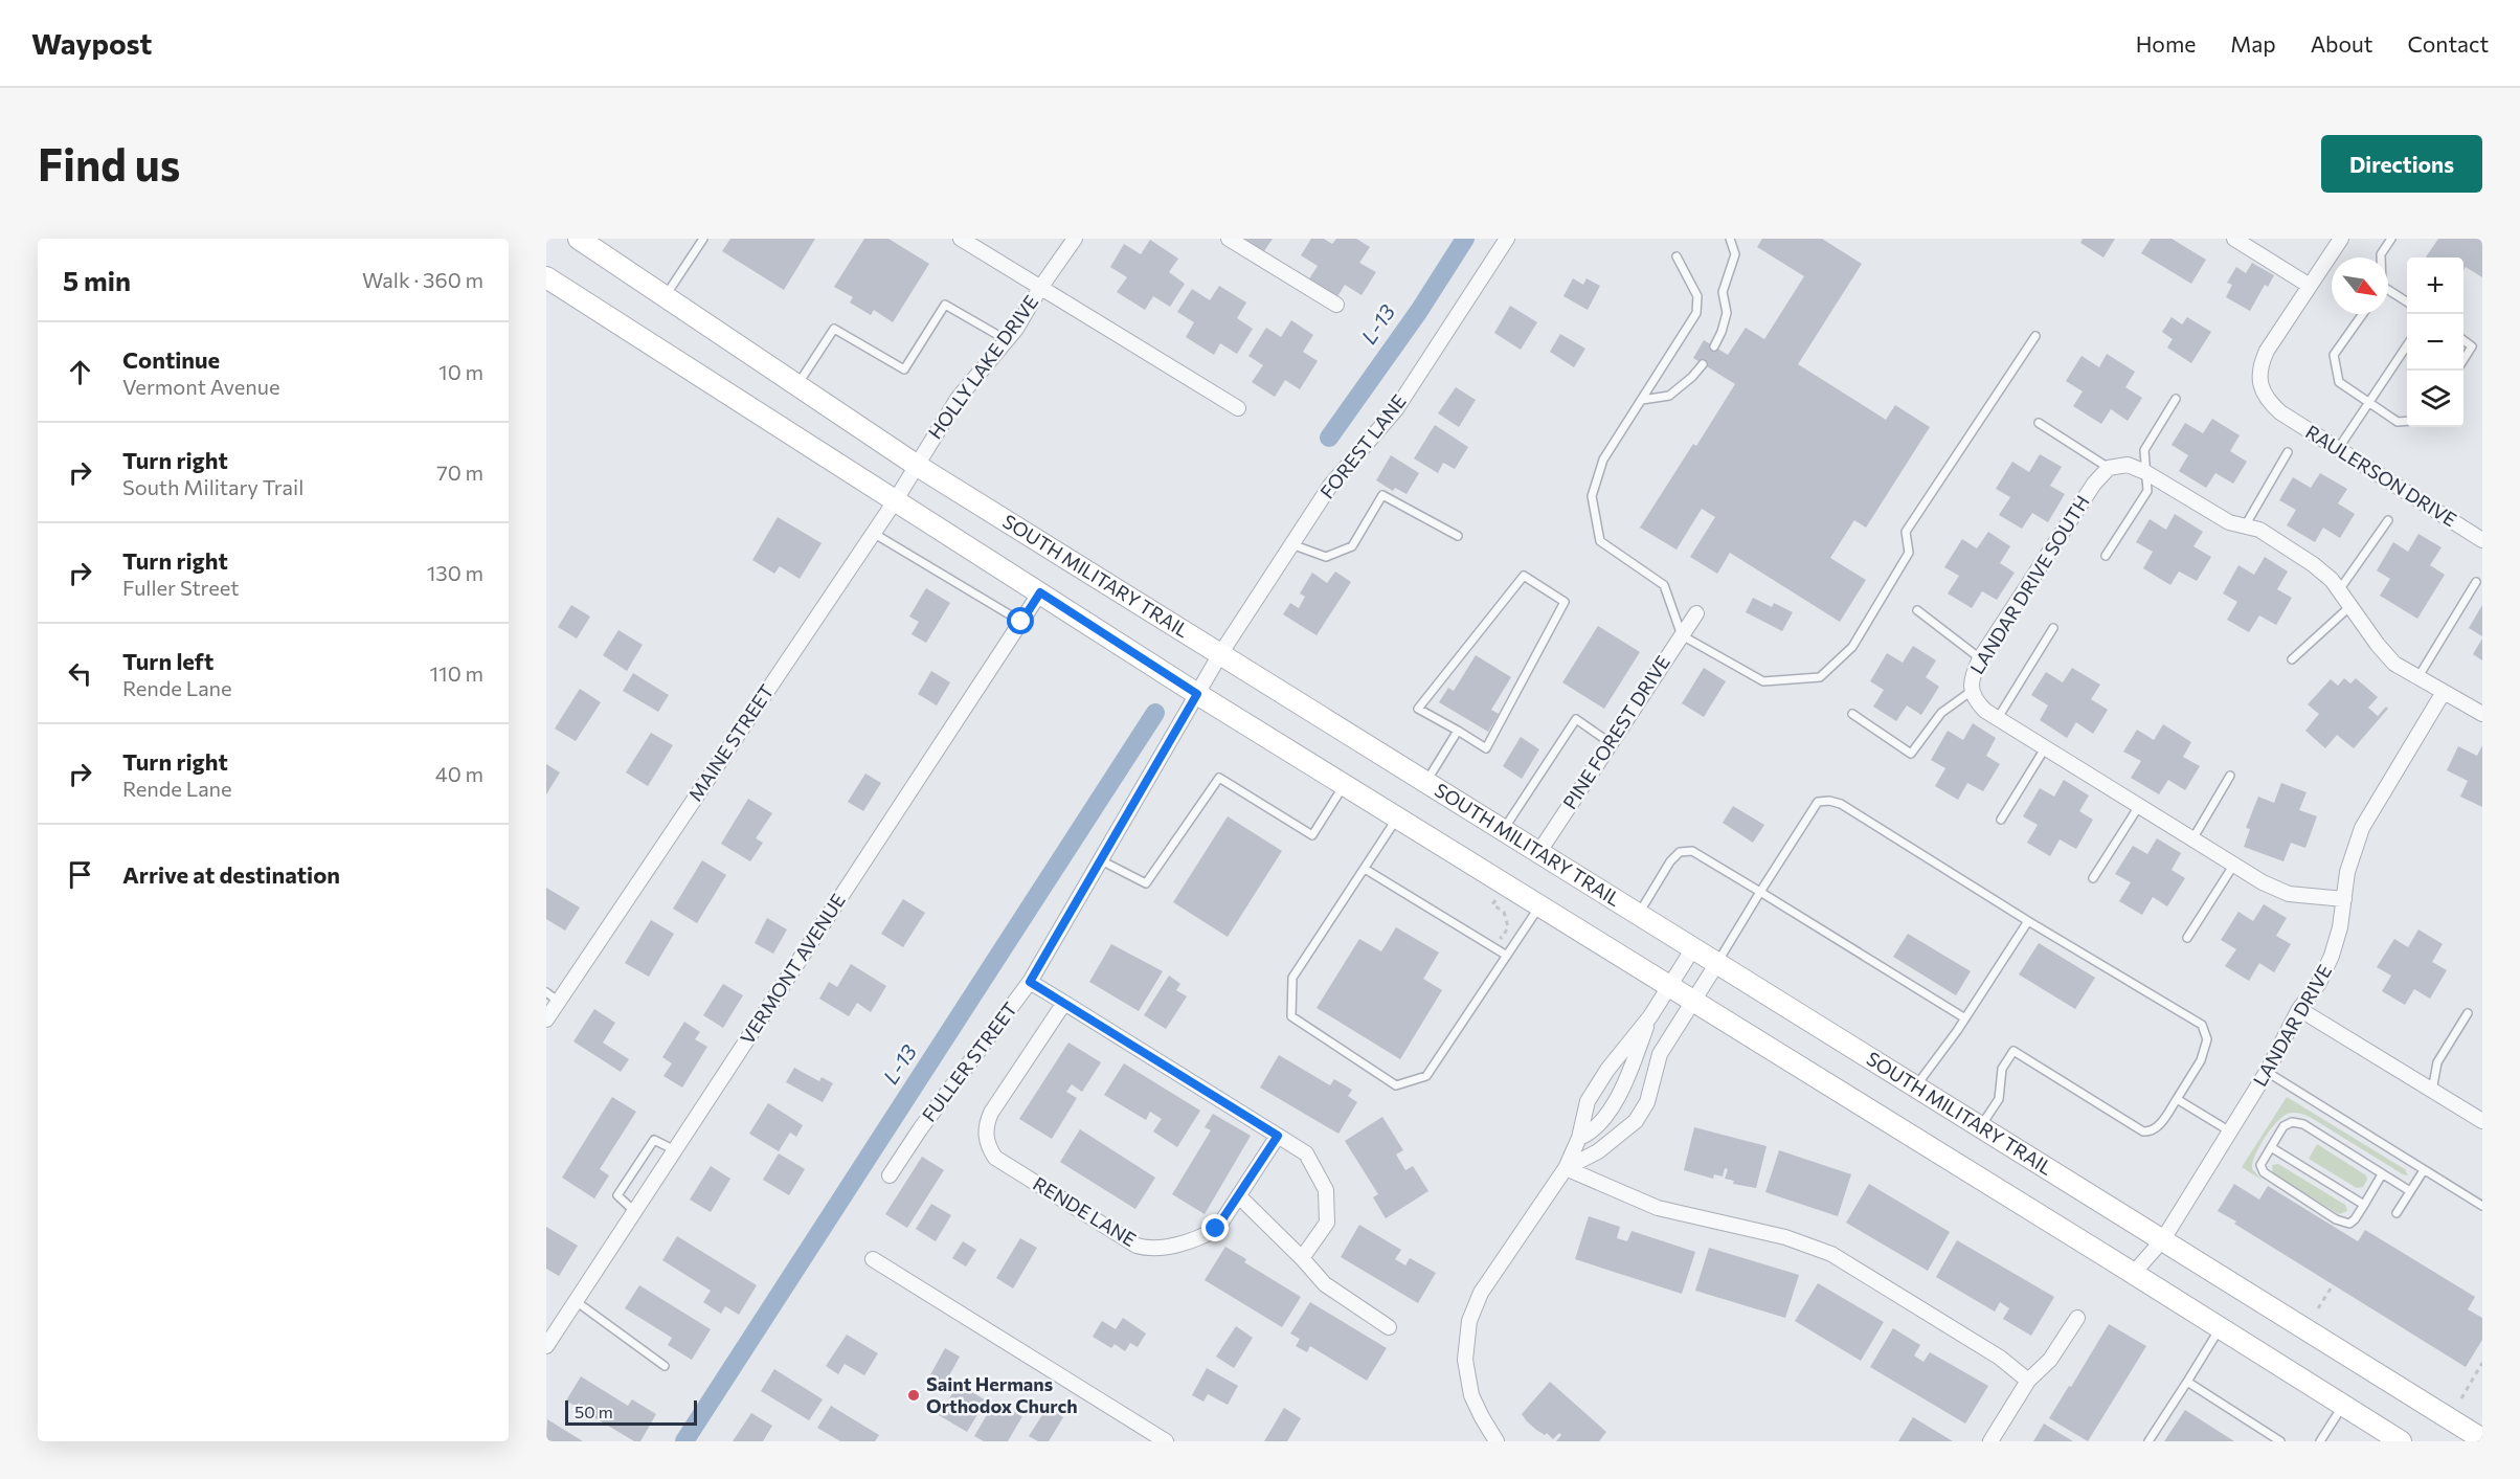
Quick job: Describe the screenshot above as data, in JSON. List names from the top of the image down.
{
  "streets": {
    "main road": ["SOUTH MILITARY TRAIL"],
    "street": [
      "HOLLY LAKE DRIVE",
      "FOREST LANE",
      "RAULERSON DRIVE",
      "LANDAR DRIVE SOUTH",
      "PINE FOREST DRIVE",
      "MAINE STREET",
      "VERMONT AVENUE",
      "LANDAR DRIVE",
      "FULLER STREET",
      "RENDE LANE"
    ]
  },
  "crossings": [
    ["HOLLY LAKE DRIVE", "SOUTH MILITARY TRAIL"],
    ["HOLLY LAKE DRIVE", "MAINE STREET"],
    ["FOREST LANE", "SOUTH MILITARY TRAIL"],
    ["FOREST LANE", "FULLER STREET"],
    ["SOUTH MILITARY TRAIL", "PINE FOREST DRIVE"],
    ["SOUTH MILITARY TRAIL", "MAINE STREET"],
    ["SOUTH MILITARY TRAIL", "LANDAR DRIVE"],
    ["SOUTH MILITARY TRAIL", "FULLER STREET"],
    ["LANDAR DRIVE SOUTH", "LANDAR DRIVE"]
  ],
  "water": ["L-13"],
  "places": ["Saint Hermans Orthodox Church"],
  "scale_bar": "50 m",
  "north": "bottom right",
  "page": {
    "header": "Waypost",
    "nav": [
      "Home",
      "Map",
      "About",
      "Contact"
    ],
    "buttons": "Directions",
    "title": "Find us",
    "heading": ["5 min", "Walk · 360 m"],
    "map_buttons": ["+", "−"],
    "list": [
      ["Continue", "Vermont Avenue", "10 m"],
      ["Turn right", "South Military Trail", "70 m"],
      ["Turn right", "Fuller Street", "130 m"],
      ["Turn left", "Rende Lane", "110 m"],
      ["Turn right", "Rende Lane", "40 m"],
      "Arrive at destination"
    ],
    "scale": "50 m"
  }
}
